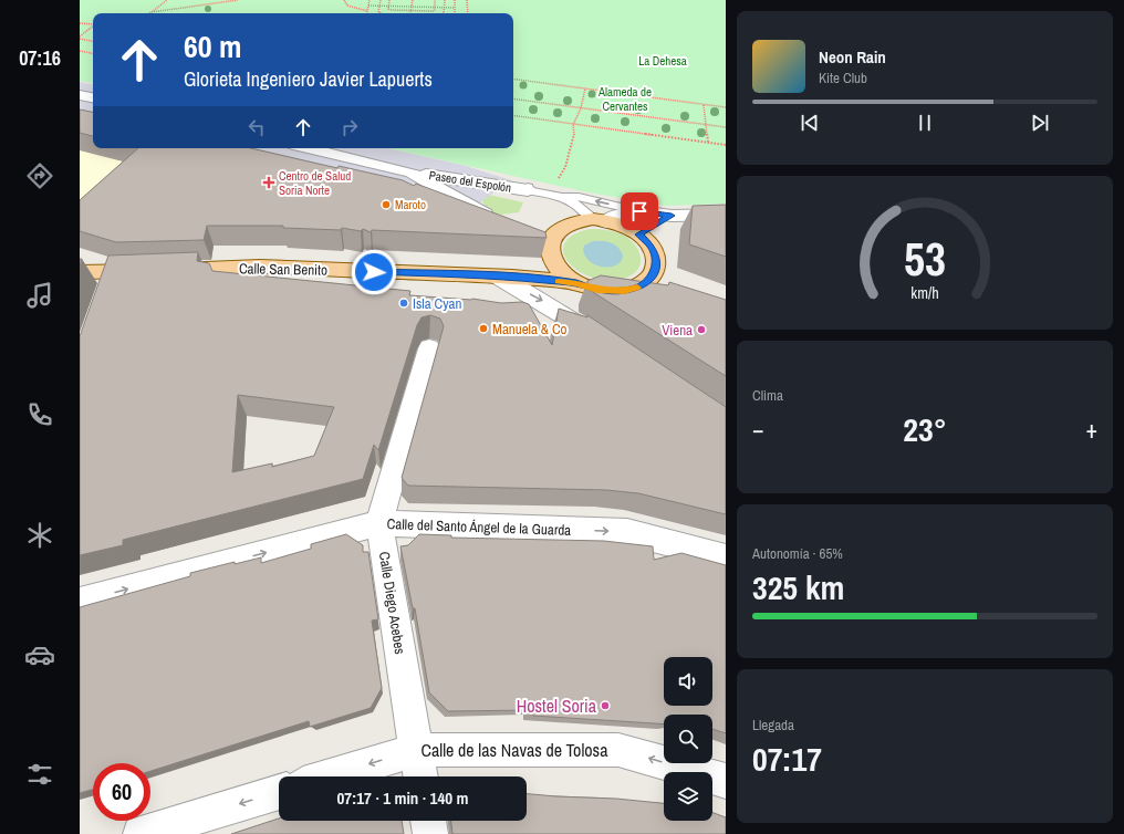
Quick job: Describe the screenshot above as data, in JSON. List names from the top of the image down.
{
  "streets": {
    "main road": ["Calle San Benito"],
    "street": [
      "Paseo del Espolón",
      "Calle del Santo Ángel de la Guarda",
      "Calle Diego Acebes",
      "Calle de las Navas de Tolosa"
    ]
  },
  "crossings": [
    ["Calle del Santo Ángel de la Guarda", "Calle Diego Acebes"],
    ["Calle Diego Acebes", "Calle de las Navas de Tolosa"]
  ],
  "one_way": ["Calle del Santo Ángel de la Guarda", "Calle de las Navas de Tolosa"],
  "parks": ["La Dehesa", "Alameda de Cervantes"],
  "places": {
    "health": ["Centro de Salud Soria Norte"],
    "other": [
      "Maroto",
      "Isla Cyan",
      "Manuela & Co",
      "Viena",
      "Hostel Soria"
    ]
  },
  "page": {
    "tabs": "07:16",
    "turn": ["60 m", "Glorieta Ingeniero Javier Lapuerts"],
    "song": ["Neon Rain", "Kite Club"],
    "tile": [
      "Clima",
      ["Autonomía · 65%", "325 km"],
      ["Llegada", "07:17"]
    ],
    "heat": ["−", "23°", "+"],
    "limit": "60",
    "trip": "07:17 · 1 min · 140 m",
    "gauge": ["53", "km/h"]
  }
}
